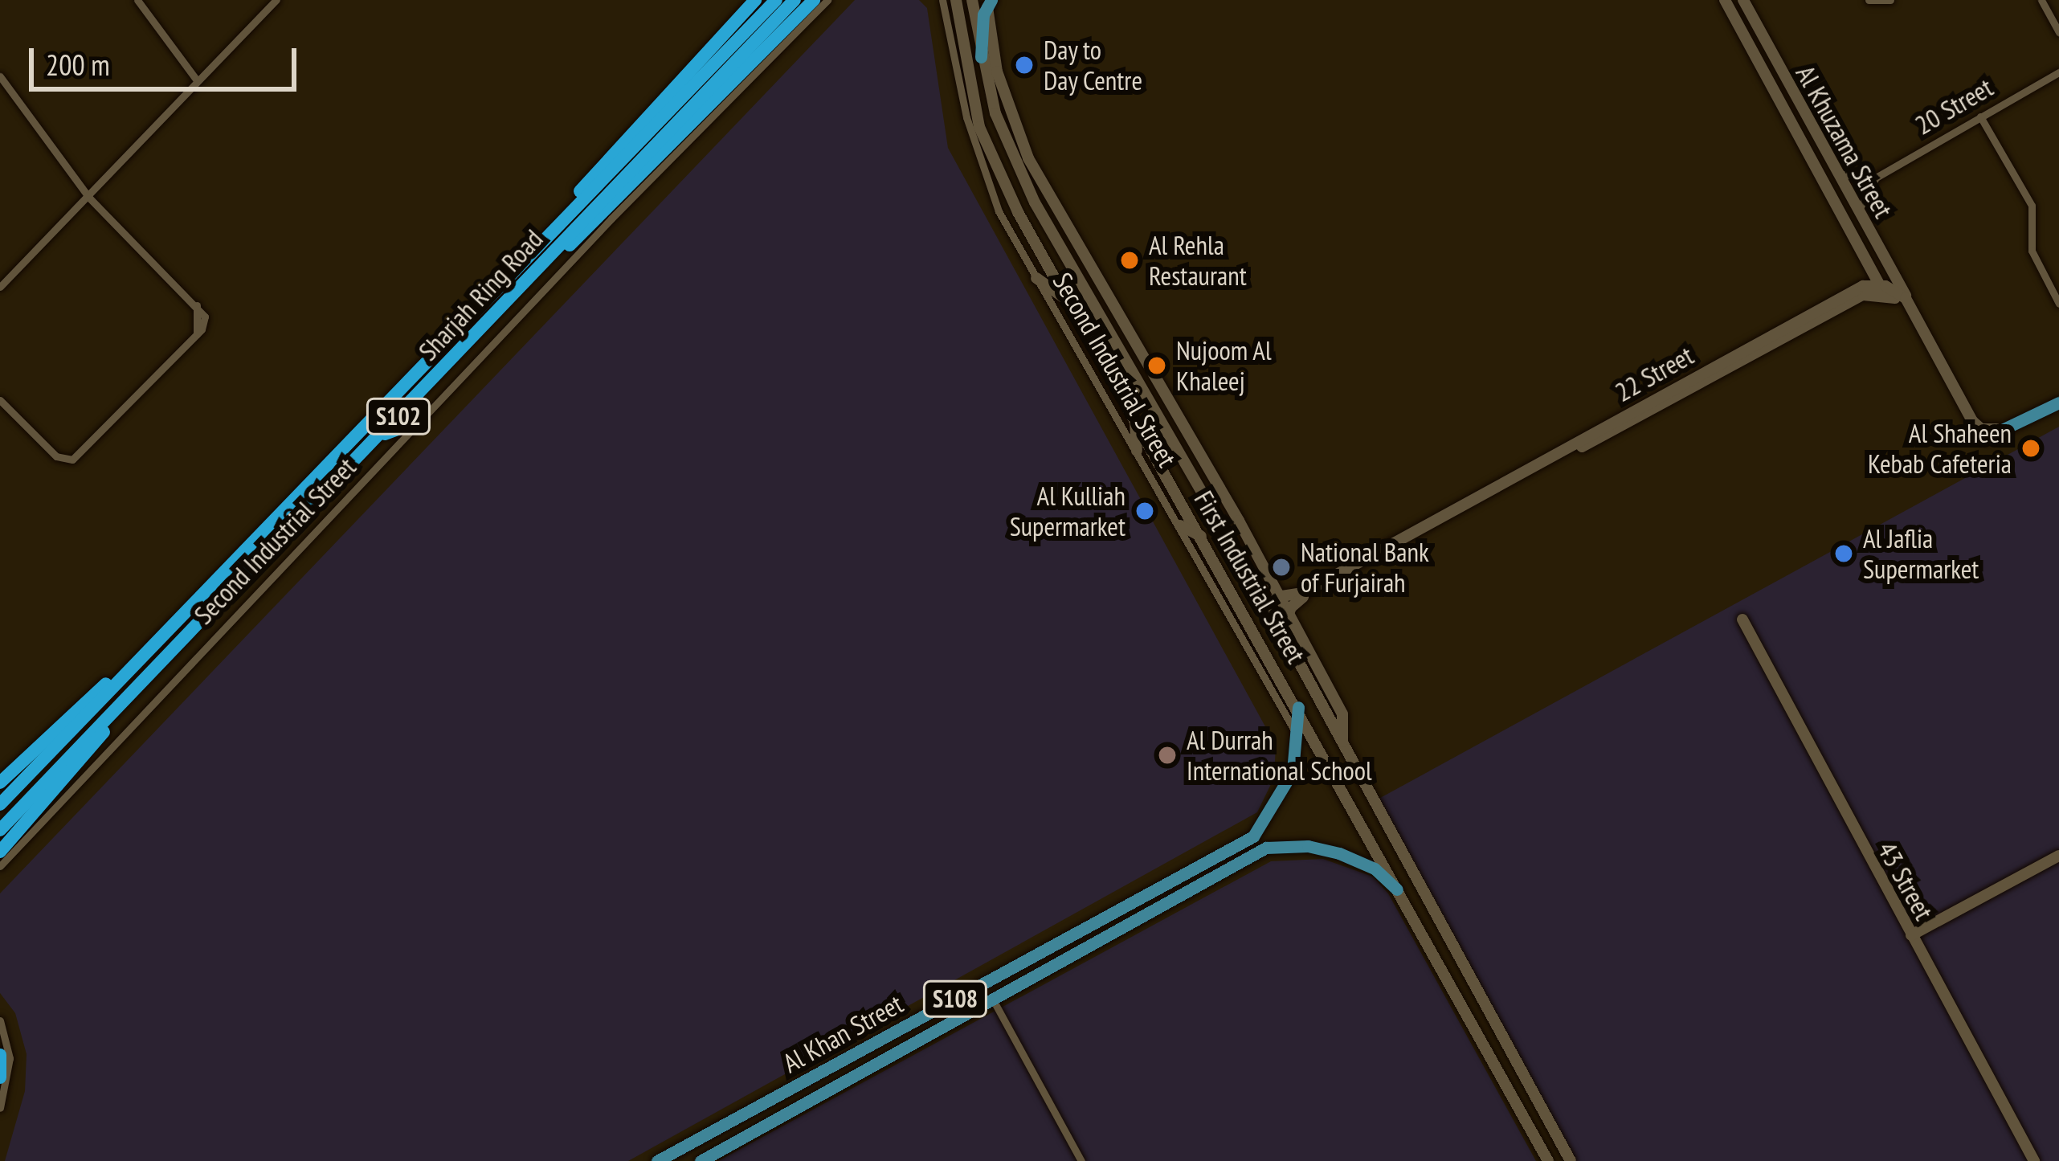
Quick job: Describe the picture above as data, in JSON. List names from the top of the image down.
{
  "streets": {
    "highway": ["Sharjah Ring Road", "S102"],
    "main road": ["S108", "Al Khan Street"],
    "street": [
      "20 Street",
      "Al Khuzama Street",
      "Second Industrial Street",
      "22 Street",
      "First Industrial Street",
      "43 Street"
    ]
  },
  "crossings": [
    ["Al Khuzama Street", "22 Street"],
    ["Second Industrial Street", "Al Khan Street"],
    ["First Industrial Street", "Al Khan Street"]
  ],
  "places": [
    "Day to Day Centre",
    "Al Rehla Restaurant",
    "Nujoom Al Khaleej",
    "Al Shaheen Kebab Cafeteria",
    "Al Kulliah Supermarket",
    "Al Jaflia Supermarket",
    "National Bank of Furjairah",
    "Al Durrah International School"
  ],
  "scale_bar": "200 m"
}
